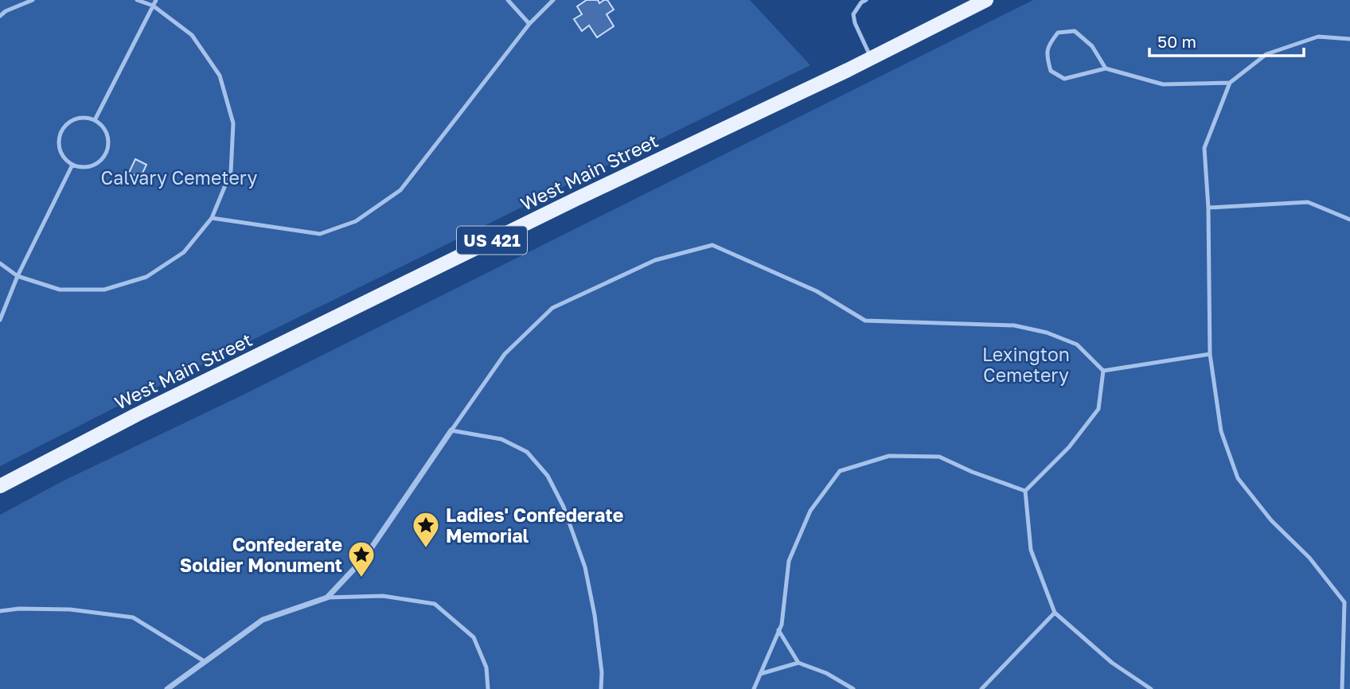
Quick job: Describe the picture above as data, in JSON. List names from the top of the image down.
{
  "streets": {
    "main road": ["West Main Street", "US 421"]
  },
  "parks": ["Calvary Cemetery", "Lexington Cemetery"],
  "places": {
    "place": ["Ladies' Confederate Memorial", "Confederate Soldier Monument"]
  },
  "scale_bar": "50 m"
}
